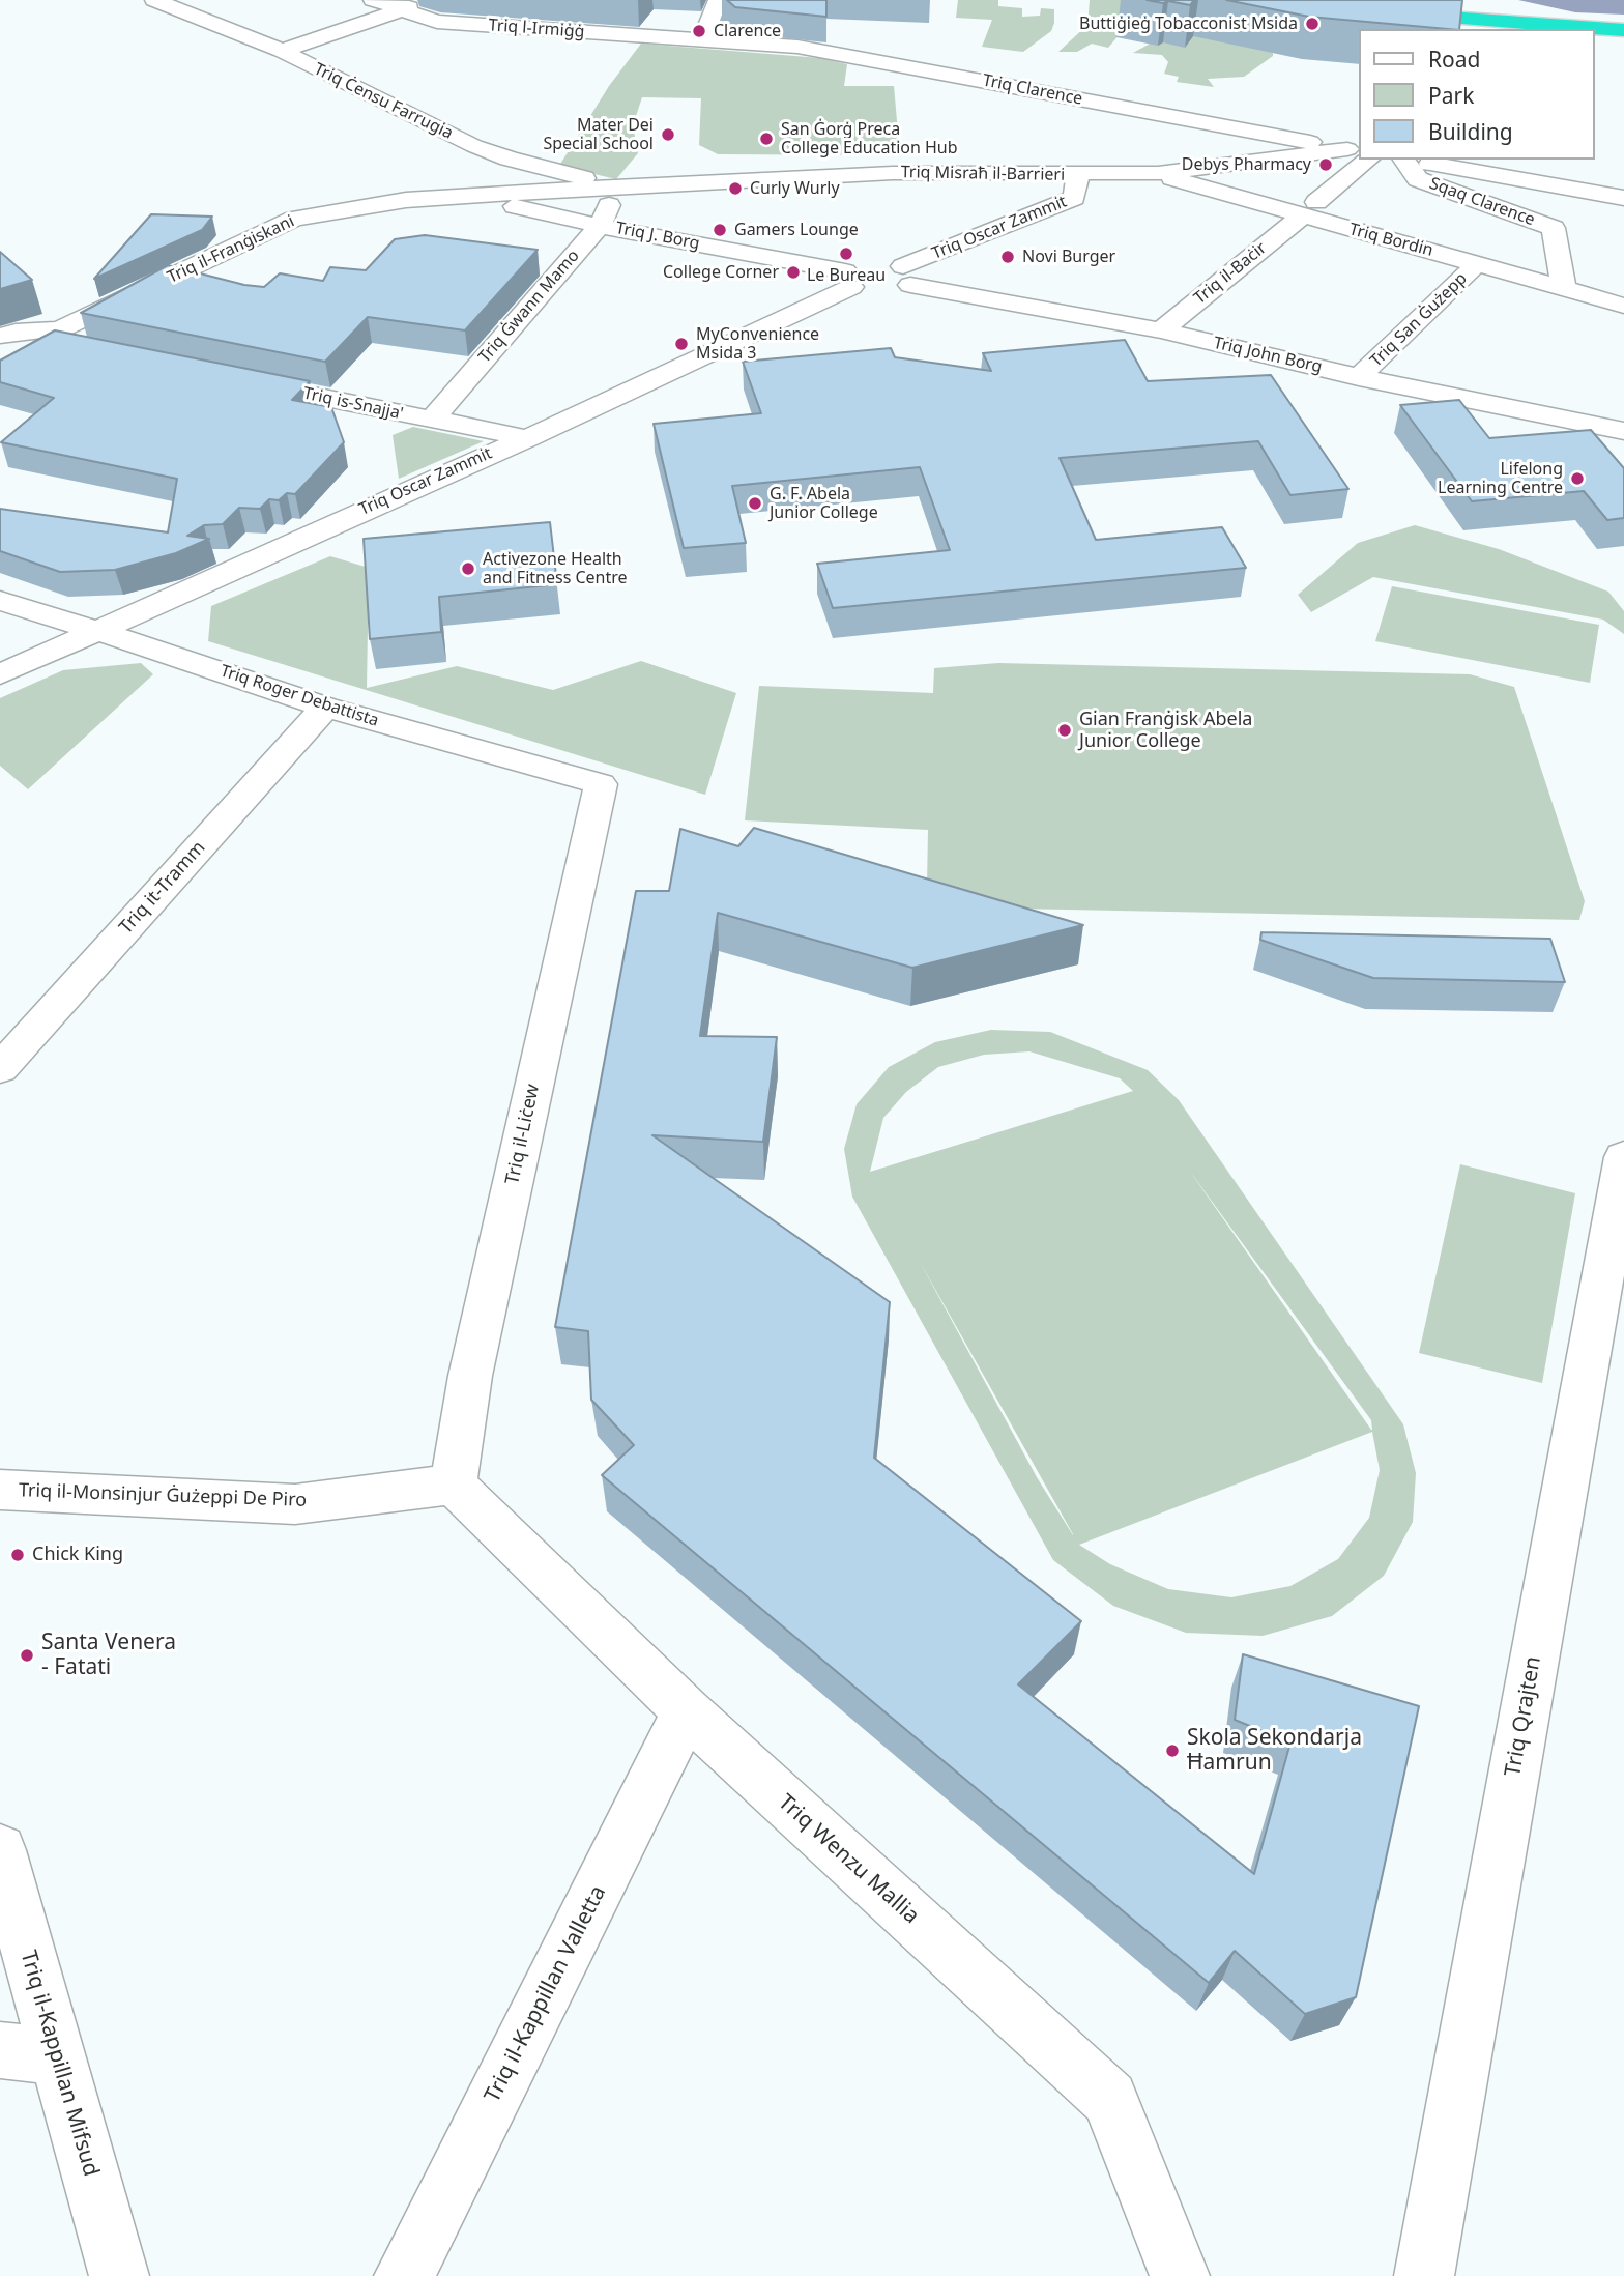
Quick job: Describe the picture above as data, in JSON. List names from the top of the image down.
{
  "streets": {
    "street": [
      "Triq l-Irmiġġ",
      "Triq Clarence",
      "Triq Ċensu Farrugia",
      "Triq Misraħ il-Barrieri",
      "Sqaq Clarence",
      "Triq Oscar Zammit",
      "Triq J. Borg",
      "Triq Bordin",
      "Triq il-Franġiskani",
      "Triq il-Baċir",
      "Triq Ġwann Mamo",
      "Triq San Ġużepp",
      "Triq John Borg",
      "Triq is-Snajja'",
      "Triq Roger Debattista",
      "Triq it-Tramm",
      "Triq il-Liċew",
      "Triq il-Monsinjur Ġużeppi De Piro",
      "Triq Qrajten",
      "Triq Wenzu Mallia",
      "Triq il-Kappillan Valletta",
      "Triq il-Kappillan Mifsud"
    ]
  },
  "crossings": [
    ["Triq l-Irmiġġ", "Triq Clarence"],
    ["Triq Clarence", "Triq Misraħ il-Barrieri"],
    ["Triq Ċensu Farrugia", "Triq Misraħ il-Barrieri"],
    ["Triq Ċensu Farrugia", "Triq il-Franġiskani"],
    ["Triq Ċensu Farrugia", "Triq Ġwann Mamo"],
    ["Triq Misraħ il-Barrieri", "Triq Oscar Zammit"],
    ["Triq Misraħ il-Barrieri", "Triq Bordin"],
    ["Triq Misraħ il-Barrieri", "Triq il-Franġiskani"],
    ["Triq Misraħ il-Barrieri", "Triq Ġwann Mamo"],
    ["Sqaq Clarence", "Triq Bordin"],
    ["Triq Oscar Zammit", "Triq J. Borg"],
    ["Triq Oscar Zammit", "Triq John Borg"],
    ["Triq Oscar Zammit", "Triq is-Snajja'"],
    ["Triq Oscar Zammit", "Triq Roger Debattista"],
    ["Triq J. Borg", "Triq il-Franġiskani"],
    ["Triq J. Borg", "Triq Ġwann Mamo"],
    ["Triq Bordin", "Triq il-Baċir"],
    ["Triq Bordin", "Triq San Ġużepp"],
    ["Triq il-Franġiskani", "Triq Ġwann Mamo"],
    ["Triq il-Baċir", "Triq John Borg"],
    ["Triq Ġwann Mamo", "Triq is-Snajja'"],
    ["Triq San Ġużepp", "Triq John Borg"],
    ["Triq Roger Debattista", "Triq it-Tramm"],
    ["Triq Roger Debattista", "Triq il-Liċew"],
    ["Triq il-Liċew", "Triq il-Monsinjur Ġużeppi De Piro"],
    ["Triq il-Liċew", "Triq Wenzu Mallia"],
    ["Triq il-Monsinjur Ġużeppi De Piro", "Triq Wenzu Mallia"],
    ["Triq Wenzu Mallia", "Triq il-Kappillan Valletta"]
  ],
  "places": [
    "Buttiġieġ Tobacconist Msida",
    "Clarence",
    "Mater Dei Special School",
    "San Ġorġ Preca College Education Hub",
    "Debys Pharmacy",
    "Curly Wurly",
    "Gamers Lounge",
    "Le Bureau",
    "Novi Burger",
    "College Corner",
    "MyConvenience Msida 3",
    "Lifelong Learning Centre",
    "G. F. Abela Junior College",
    "Activezone Health and Fitness Centre",
    "Gian Franġisk Abela Junior College",
    "Chick King",
    "Santa Venera - Fatati",
    "Skola Sekondarja Ħamrun"
  ],
  "legend": ["Road", "Park", "Building"]
}
